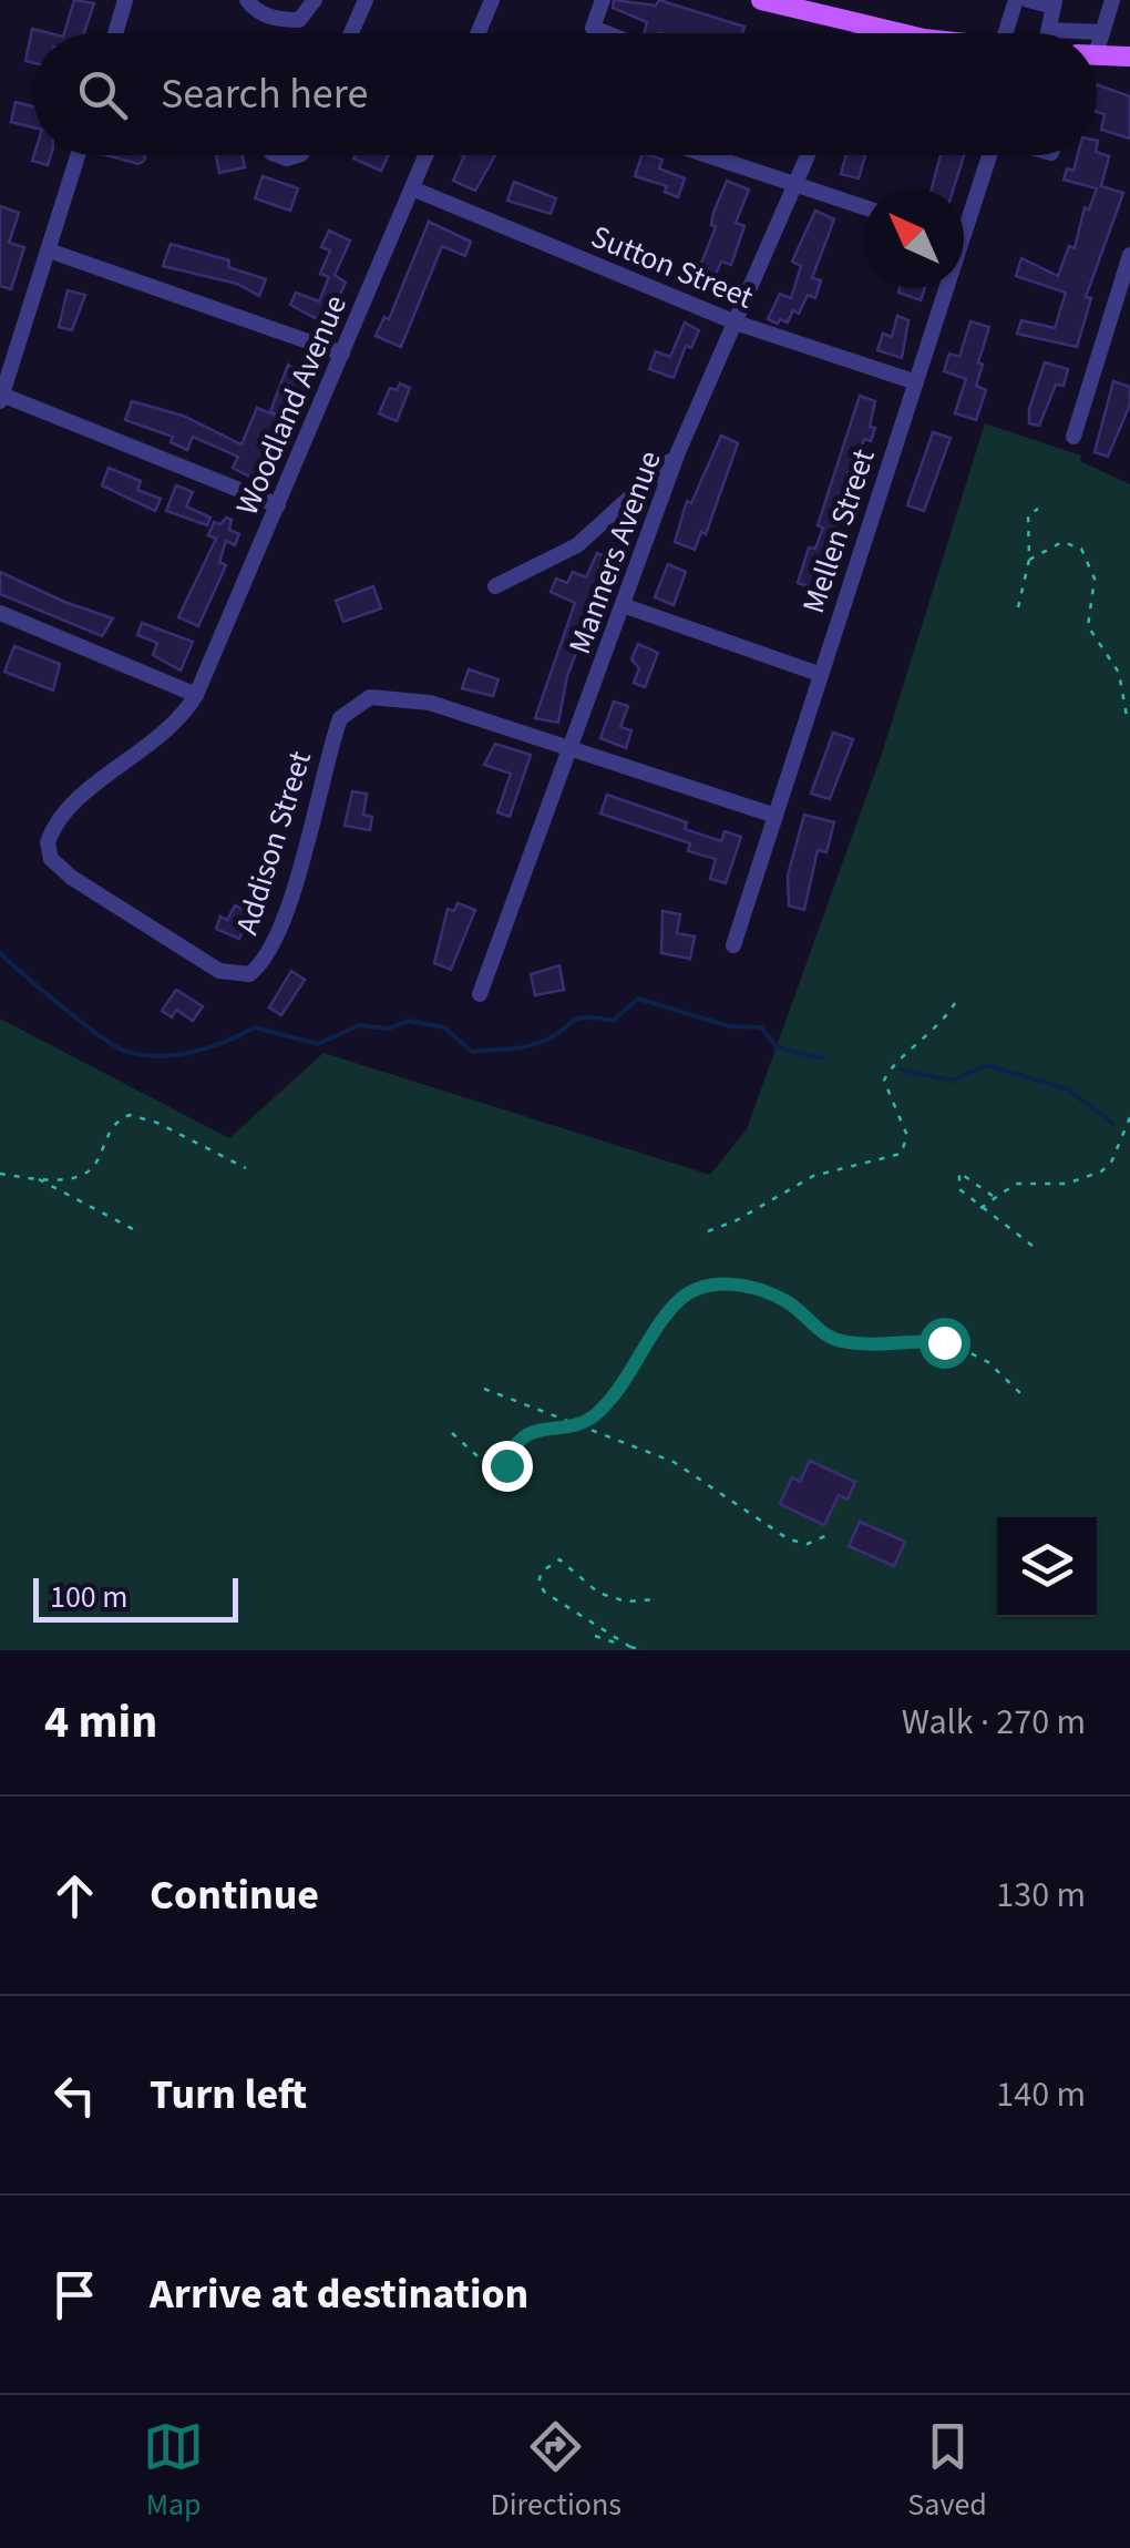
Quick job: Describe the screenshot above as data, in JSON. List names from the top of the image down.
{
  "streets": {
    "street": [
      "Sutton Street",
      "Woodland Avenue",
      "Mellen Street",
      "Manners Avenue",
      "Addison Street"
    ]
  },
  "crossings": [
    ["Sutton Street", "Woodland Avenue"],
    ["Sutton Street", "Mellen Street"],
    ["Sutton Street", "Manners Avenue"],
    ["Woodland Avenue", "Addison Street"],
    ["Mellen Street", "Addison Street"],
    ["Manners Avenue", "Addison Street"]
  ],
  "scale_bar": "100 m",
  "north": "top left",
  "page": {
    "search": "Search here",
    "scale": "100 m",
    "heading": ["4 min", "Walk · 270 m"],
    "list": [
      ["Continue", "130 m"],
      ["Turn left", "140 m"],
      "Arrive at destination"
    ],
    "nav": ["Map", "Directions", "Saved"]
  }
}
